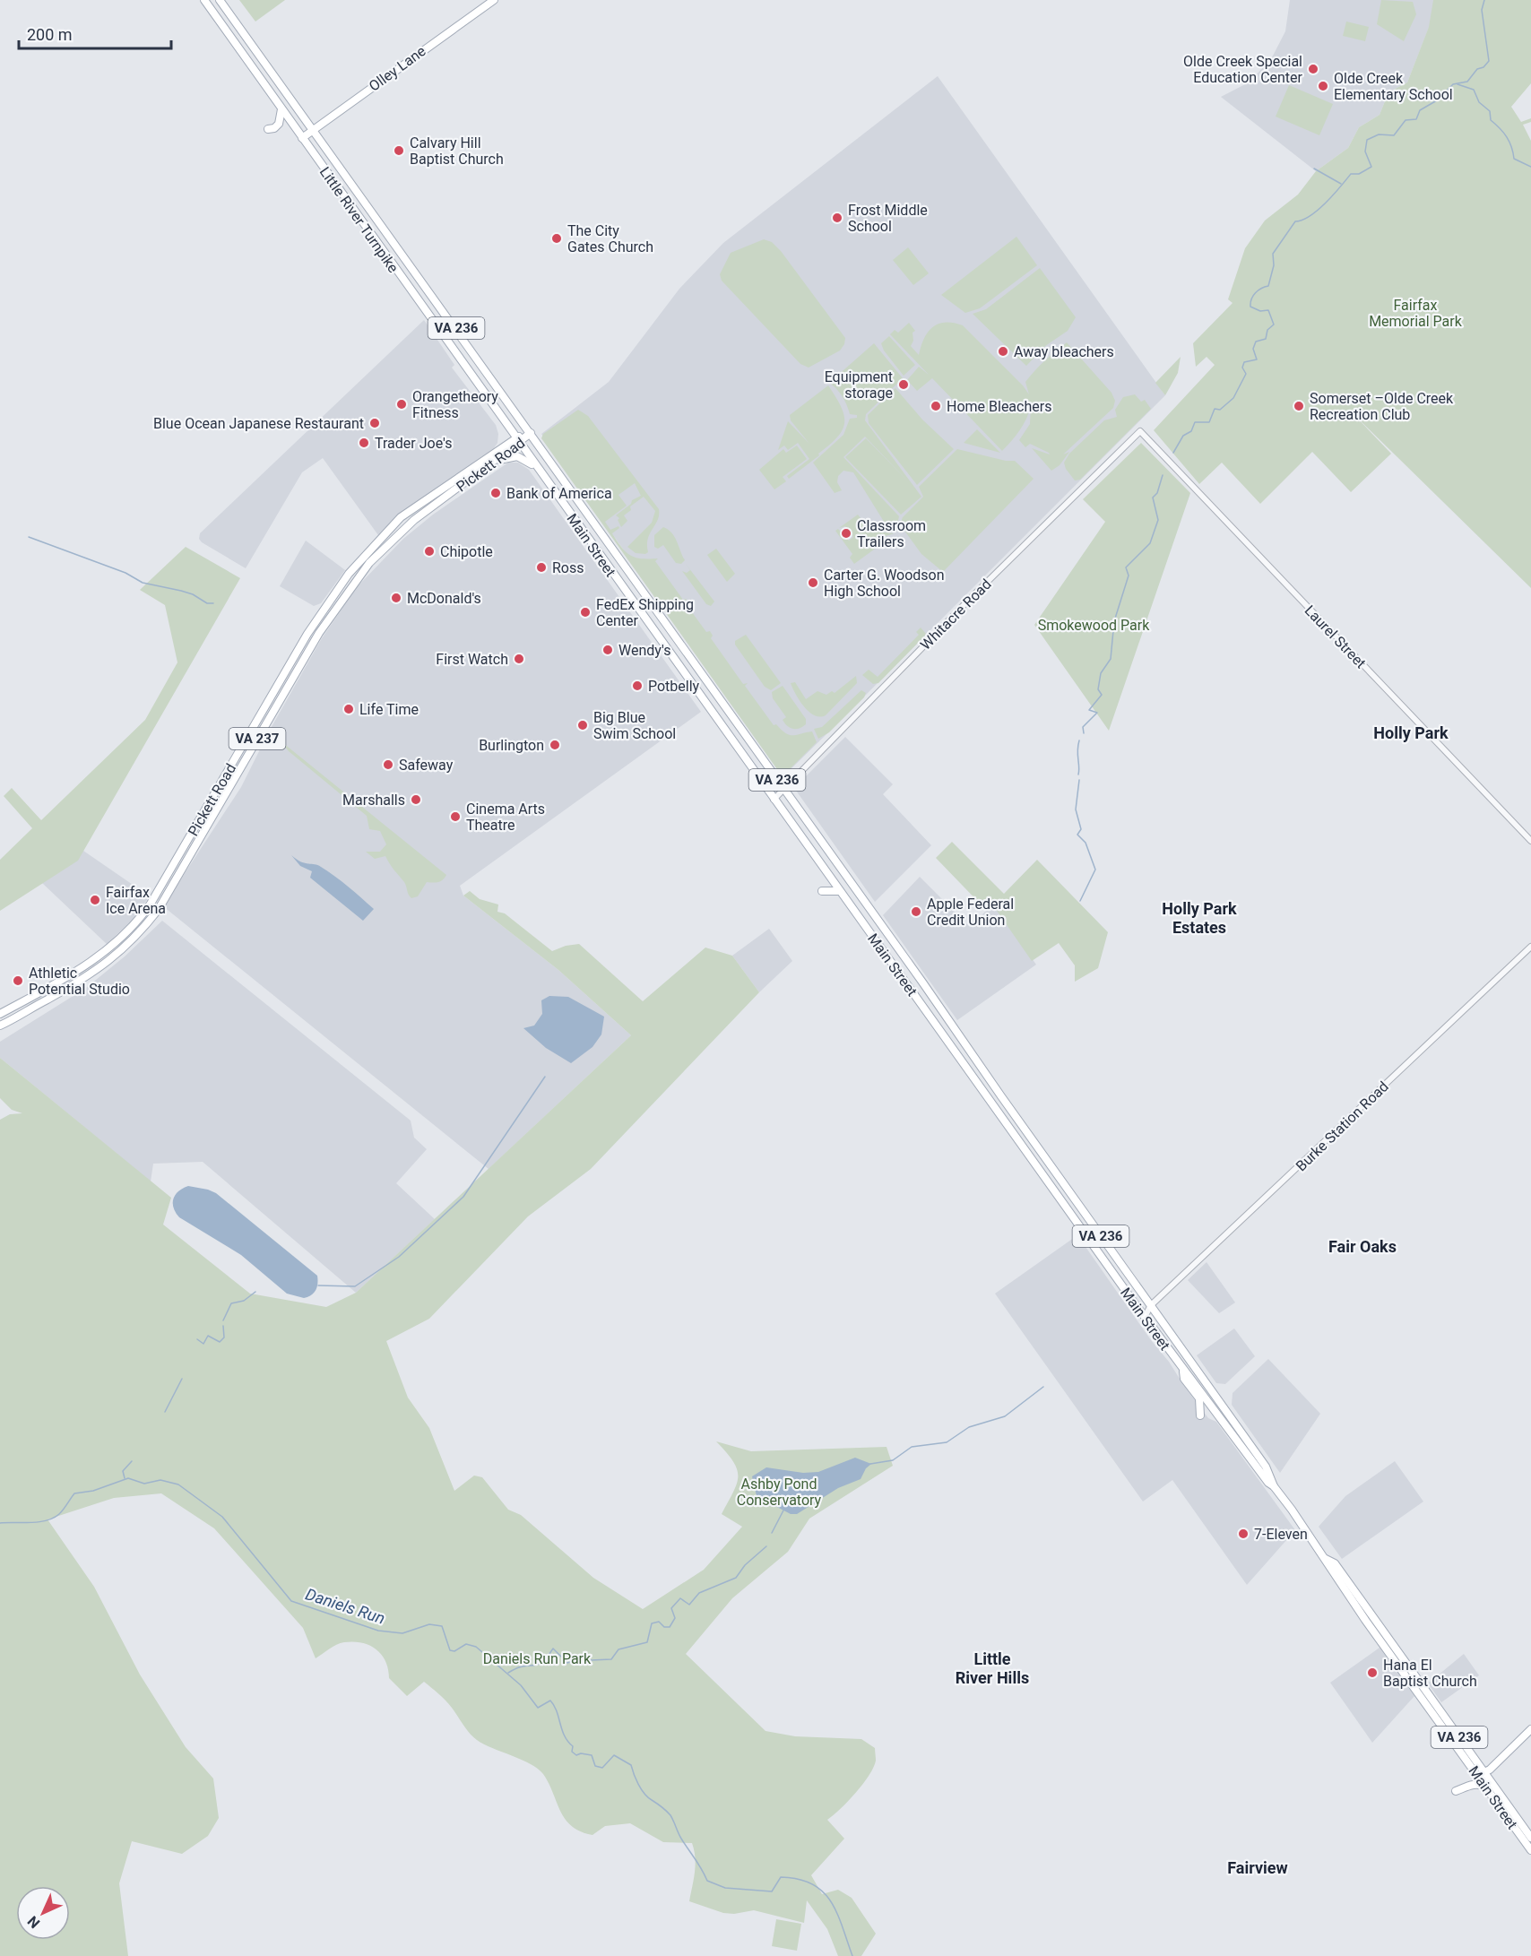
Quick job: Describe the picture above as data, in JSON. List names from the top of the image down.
{
  "streets": {
    "main road": [
      "Olley Lane",
      "Little River Turnpike",
      "VA 236",
      "Pickett Road",
      "Main Street",
      "VA 237"
    ],
    "street": ["Whitacre Road", "Laurel Street", "Burke Station Road"]
  },
  "crossings": [
    ["Olley Lane", "Little River Turnpike"],
    ["Little River Turnpike", "Pickett Road"],
    ["Little River Turnpike", "Main Street"],
    ["Pickett Road", "Main Street"],
    ["Main Street", "Whitacre Road"],
    ["Main Street", "Burke Station Road"],
    ["Whitacre Road", "Laurel Street"]
  ],
  "districts": [
    "Holly Park",
    "Holly Park Estates",
    "Fair Oaks",
    "Little River Hills",
    "Fairview"
  ],
  "water": ["Daniels Run"],
  "parks": [
    "Fairfax Memorial Park",
    "Smokewood Park",
    "Ashby Pond Conservatory",
    "Daniels Run Park"
  ],
  "places": [
    "Olde Creek Special Education Center",
    "Olde Creek Elementary School",
    "Calvary Hill Baptist Church",
    "Frost Middle School",
    "The City Gates Church",
    "Away bleachers",
    "Equipment storage",
    "Orangetheory Fitness",
    "Home Bleachers",
    "Somerset –Olde Creek Recreation Club",
    "Blue Ocean Japanese Restaurant",
    "Trader Joe's",
    "Bank of America",
    "Classroom Trailers",
    "Chipotle",
    "Ross",
    "Carter G. Woodson High School",
    "McDonald's",
    "FedEx Shipping Center",
    "Wendy's",
    "First Watch",
    "Potbelly",
    "Life Time",
    "Big Blue Swim School",
    "Burlington",
    "Safeway",
    "Marshalls",
    "Cinema Arts Theatre",
    "Fairfax Ice Arena",
    "Apple Federal Credit Union",
    "Athletic Potential Studio",
    "7-Eleven",
    "Hana El Baptist Church"
  ],
  "scale_bar": "200 m",
  "north": "bottom left"
}
